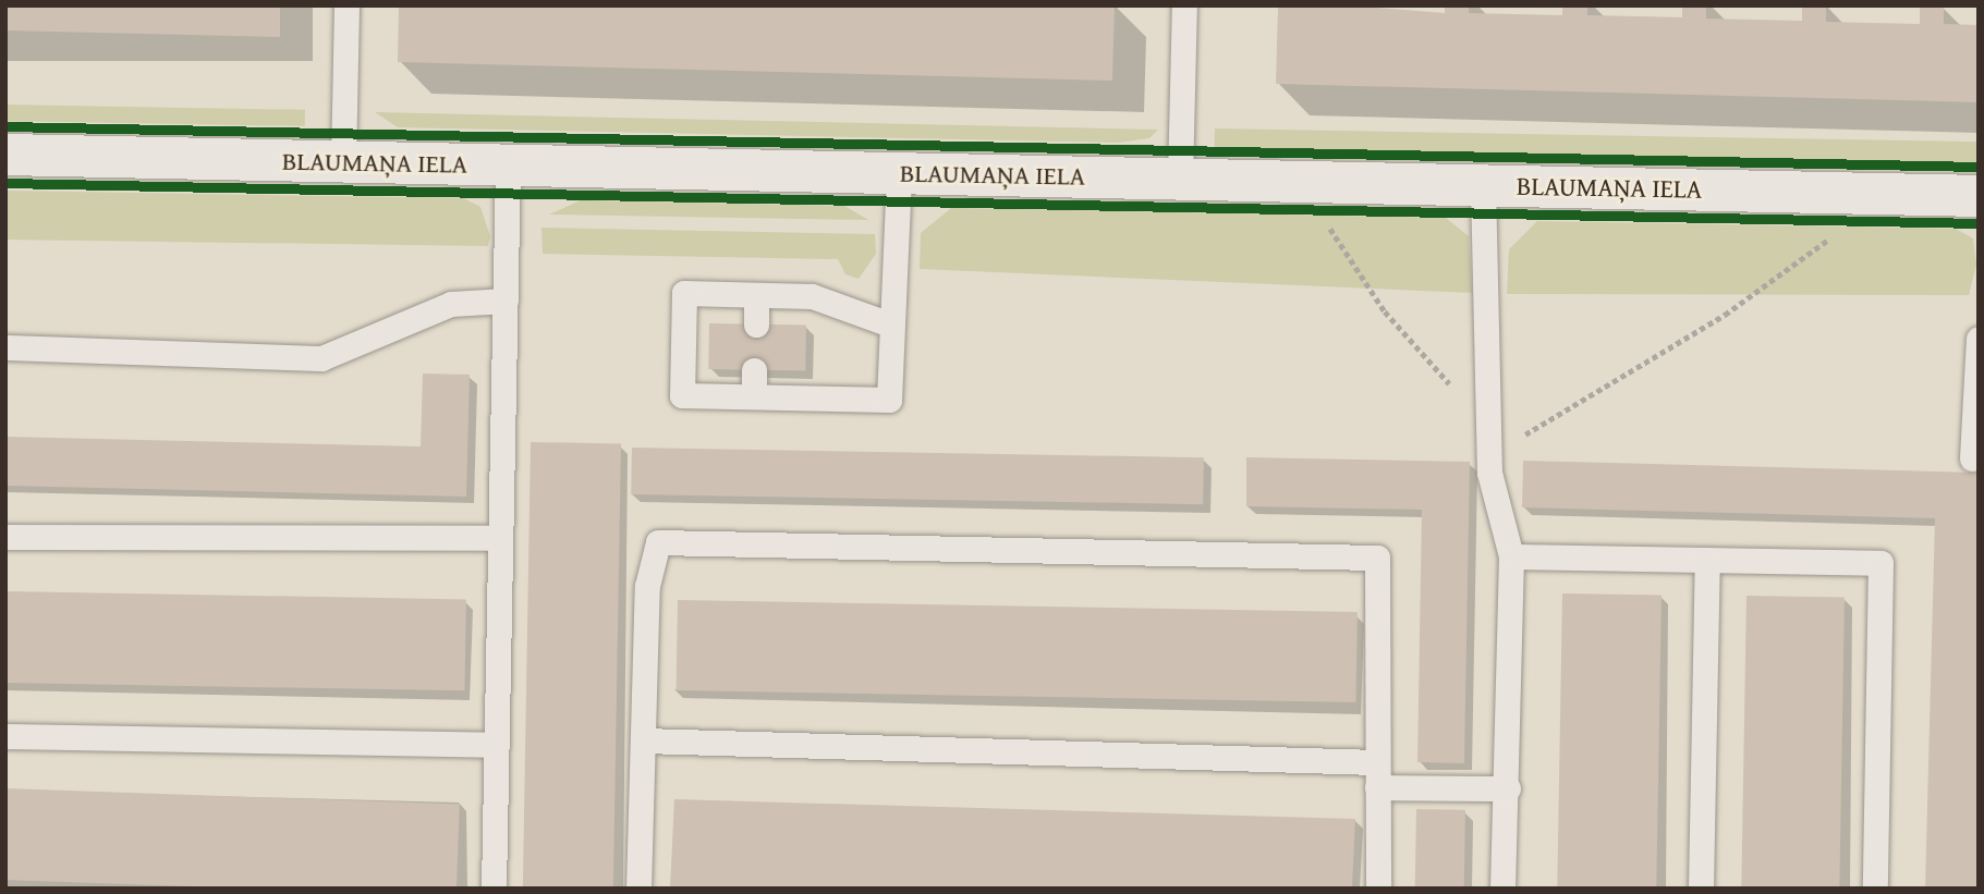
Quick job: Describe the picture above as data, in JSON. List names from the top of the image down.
{
  "streets": {
    "street": ["BLAUMAŅA IELA"]
  }
}
